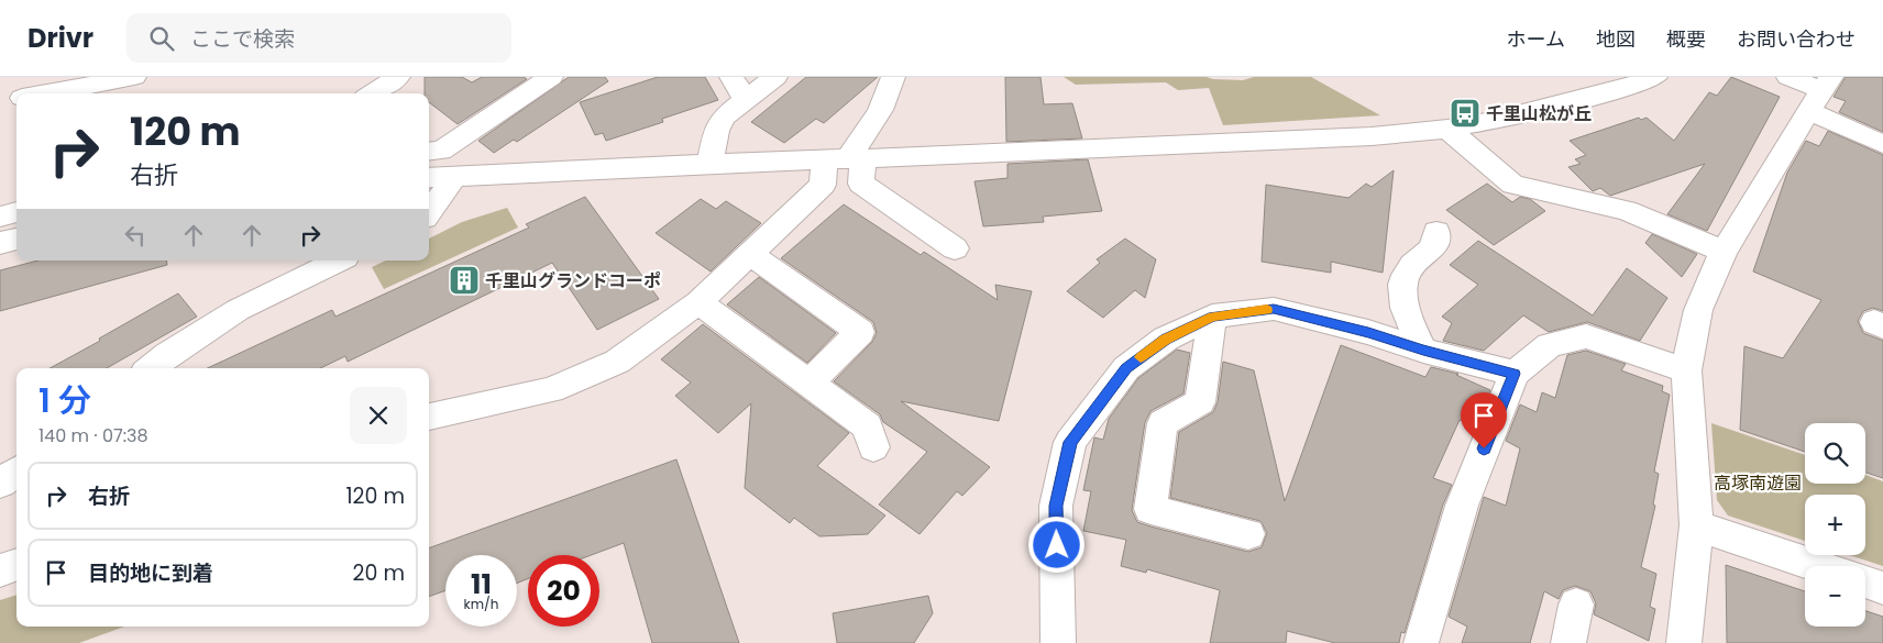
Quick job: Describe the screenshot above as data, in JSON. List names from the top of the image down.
{
  "parks": ["高塚南遊園"],
  "places": {
    "bus stop": ["千里山松が丘"],
    "building": ["千里山グランドコーポ"]
  },
  "page": {
    "header": "Drivr",
    "search": "ここで検索",
    "nav": [
      "ホーム",
      "地図",
      "概要",
      "お問い合わせ"
    ],
    "turn": ["120 m", "右折"],
    "heading": ["1 分", "140 m · 07:38"],
    "map_buttons": ["+", "−"],
    "list": [
      {
        "name": "右折",
        "value": "120 m"
      },
      {
        "name": "目的地に到着",
        "value": "20 m"
      }
    ],
    "speed": "11 km/h",
    "limit": "20"
  }
}
